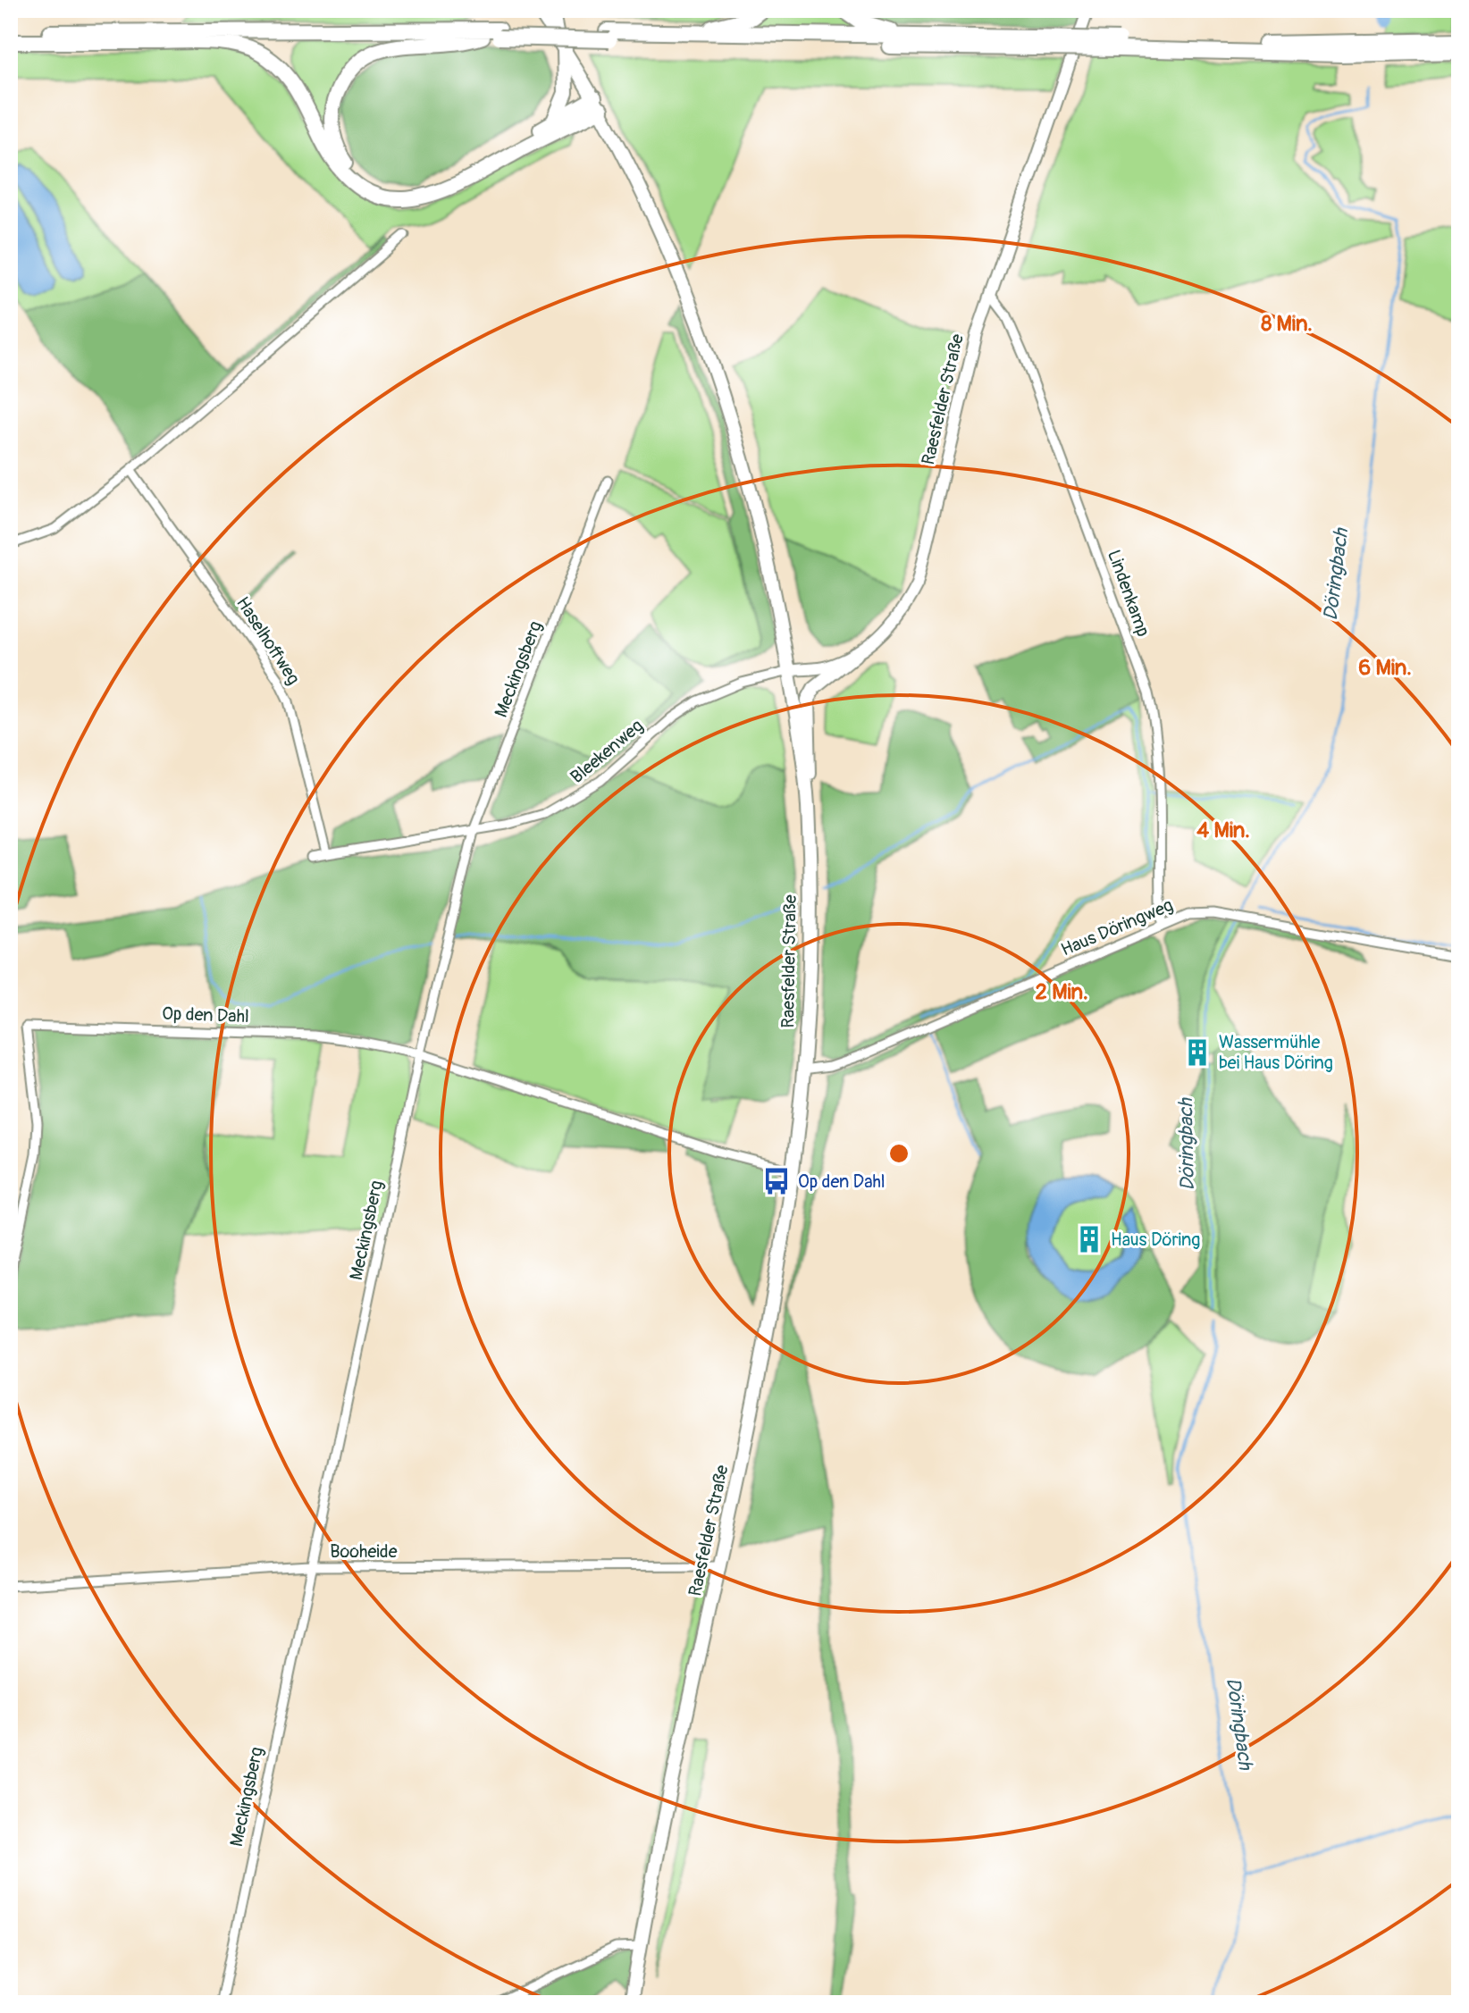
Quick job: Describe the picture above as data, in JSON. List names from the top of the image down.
{
  "streets": {
    "main road": ["Raesfelder Straße"],
    "street": [
      "Lindenkamp",
      "Haselhoffweg",
      "Meckingsberg",
      "Bleekenweg",
      "Haus Döringweg",
      "Op den Dahl",
      "Booheide"
    ]
  },
  "crossings": [
    ["Raesfelder Straße", "Lindenkamp"],
    ["Raesfelder Straße", "Bleekenweg"],
    ["Raesfelder Straße", "Haus Döringweg"],
    ["Raesfelder Straße", "Op den Dahl"],
    ["Raesfelder Straße", "Booheide"],
    ["Lindenkamp", "Haus Döringweg"],
    ["Haselhoffweg", "Bleekenweg"],
    ["Meckingsberg", "Bleekenweg"],
    ["Meckingsberg", "Op den Dahl"],
    ["Meckingsberg", "Booheide"]
  ],
  "water": ["Döringbach"],
  "places": {
    "building": ["Wassermühle bei Haus Döring", "Haus Döring"],
    "bus stop": ["Op den Dahl"]
  },
  "rings": [
    "8 Min.",
    "6 Min.",
    "4 Min.",
    "2 Min."
  ]
}
